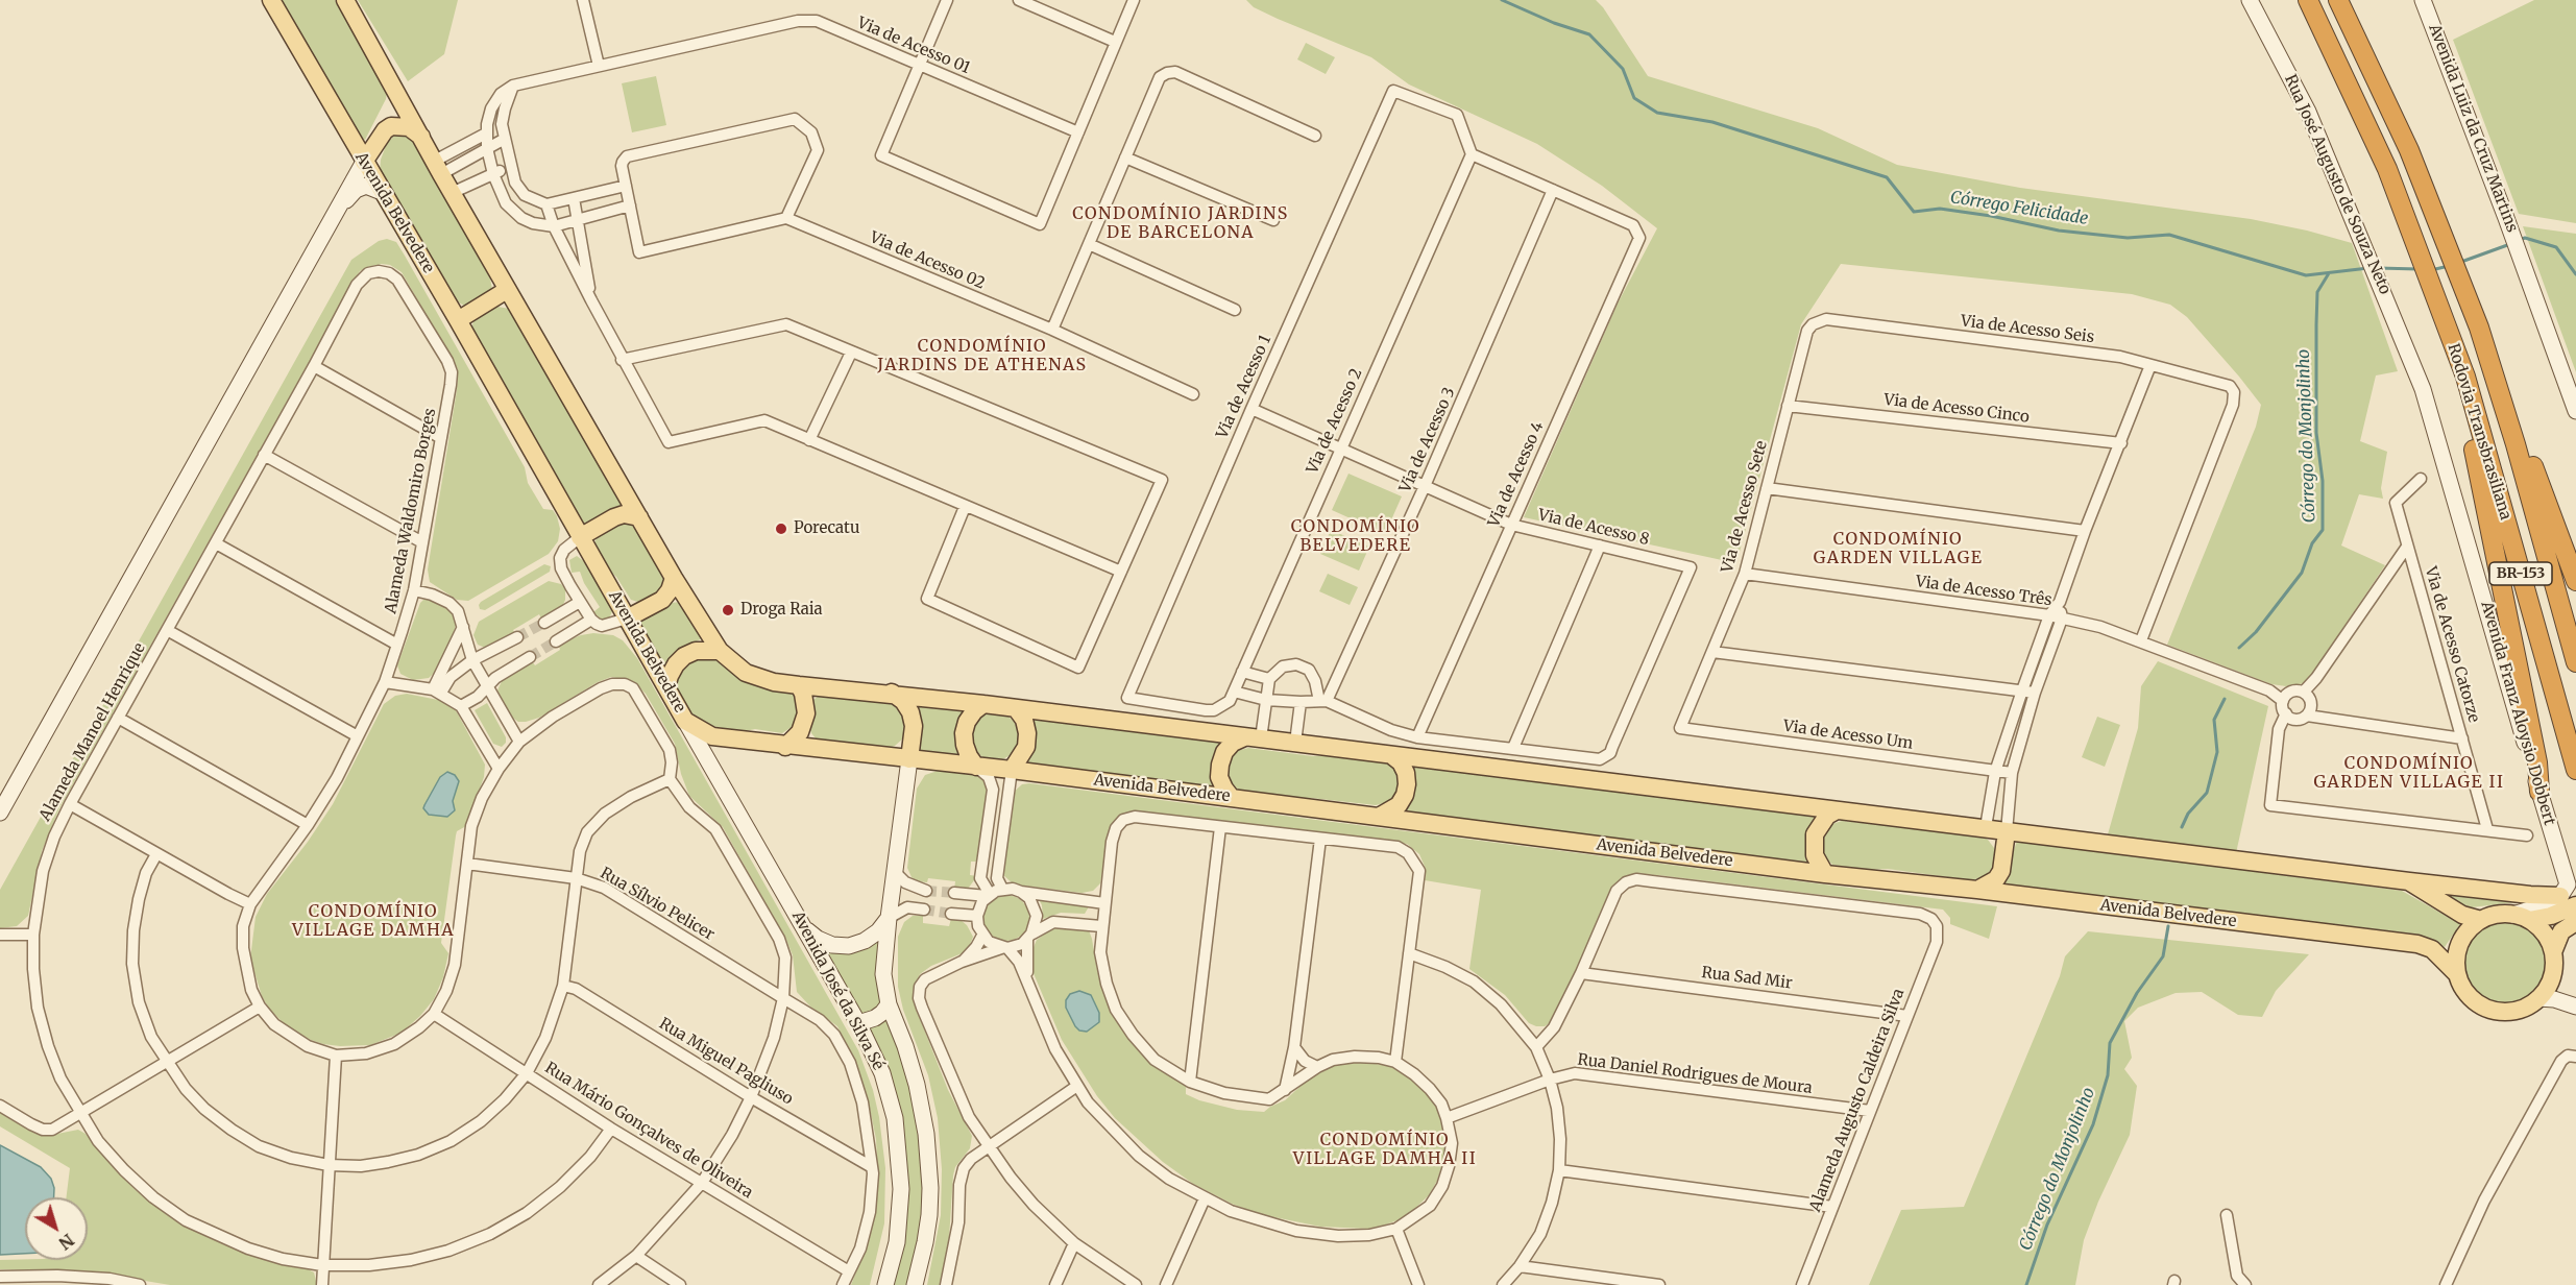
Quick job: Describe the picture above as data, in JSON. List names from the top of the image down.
{
  "streets": {
    "highway": ["Rodovia Transbrasiliana", "BR-153"],
    "main road": [
      "Avenida Luiz da Cruz Martins",
      "Rua José Augusto de Souza Neto",
      "Avenida Belvedere",
      "Avenida Franz Aloysio Dobbert",
      "Avenida José da Silva Sé"
    ],
    "street": [
      "Via de Acesso 01",
      "Via de Acesso 02",
      "Via de Acesso Seis",
      "Via de Acesso 1",
      "Via de Acesso Cinco",
      "Via de Acesso 2",
      "Via de Acesso 3",
      "Via de Acesso 4",
      "Via de Acesso Sete",
      "Alameda Waldomiro Borges",
      "Via de Acesso 8",
      "Via de Acesso Três",
      "Via de Acesso Catorze",
      "Alameda Manoel Henrique",
      "Via de Acesso Um",
      "Rua Sílvio Pelicer",
      "Rua Sad Mir",
      "Rua Miguel Pagliuso",
      "Rua Daniel Rodrigues de Moura",
      "Alameda Augusto Caldeira Silva",
      "Rua Mário Gonçalves de Oliveira"
    ]
  },
  "crossings": [
    ["Rua José Augusto de Souza Neto", "Avenida Franz Aloysio Dobbert"],
    ["Avenida Belvedere", "Avenida José da Silva Sé"],
    ["Via de Acesso Seis", "Via de Acesso Sete"],
    ["Via de Acesso Seis", "Via de Acesso Três"],
    ["Via de Acesso 1", "Via de Acesso 2"],
    ["Via de Acesso 1", "Via de Acesso 8"],
    ["Via de Acesso Cinco", "Via de Acesso Sete"],
    ["Via de Acesso 2", "Via de Acesso 8"],
    ["Via de Acesso 3", "Via de Acesso 4"],
    ["Via de Acesso 3", "Via de Acesso 8"],
    ["Via de Acesso 4", "Via de Acesso 8"],
    ["Via de Acesso Sete", "Via de Acesso Três"],
    ["Via de Acesso Sete", "Via de Acesso Um"],
    ["Alameda Waldomiro Borges", "Alameda Manoel Henrique"],
    ["Alameda Manoel Henrique", "Rua Mário Gonçalves de Oliveira"],
    ["Rua Sílvio Pelicer", "Rua Miguel Pagliuso"],
    ["Rua Sílvio Pelicer", "Rua Mário Gonçalves de Oliveira"],
    ["Rua Sad Mir", "Alameda Augusto Caldeira Silva"],
    ["Rua Daniel Rodrigues de Moura", "Alameda Augusto Caldeira Silva"]
  ],
  "districts": [
    "CONDOMÍNIO JARDINS DE BARCELONA",
    "CONDOMÍNIO JARDINS DE ATHENAS",
    "CONDOMÍNIO BELVEDERE",
    "CONDOMÍNIO GARDEN VILLAGE",
    "CONDOMÍNIO GARDEN VILLAGE II",
    "CONDOMÍNIO VILLAGE DAMHA",
    "CONDOMÍNIO VILLAGE DAMHA II"
  ],
  "water": ["Córrego Felicidade", "Córrego do Monjolinho"],
  "places": ["Porecatu", "Droga Raia"],
  "north": "bottom right"
}
